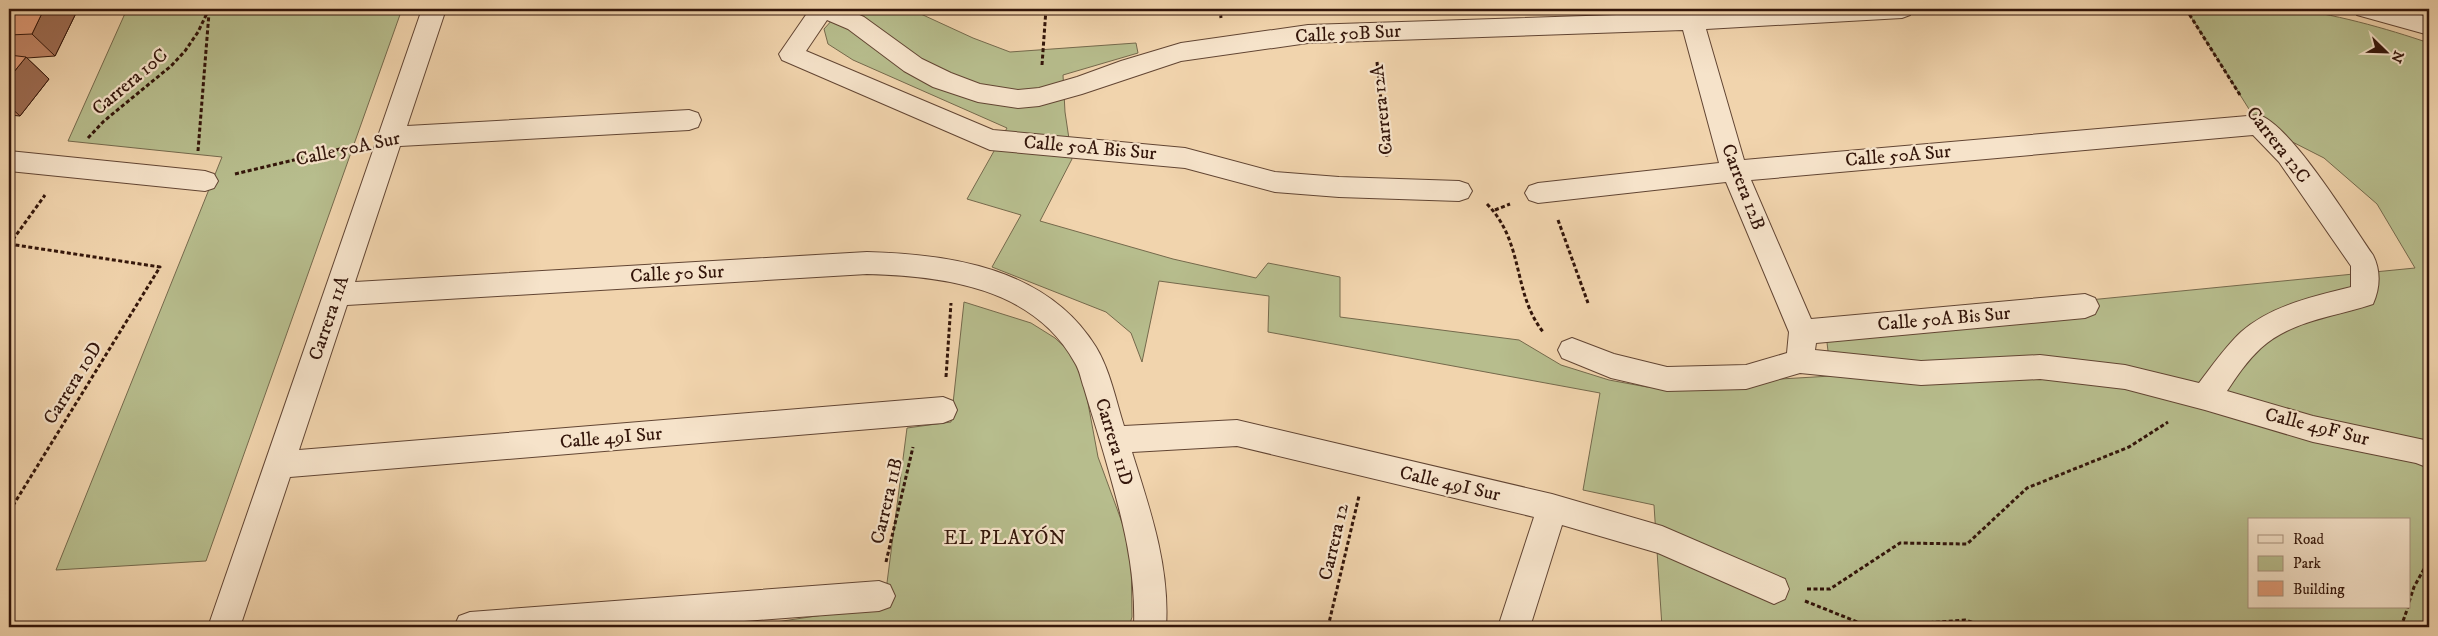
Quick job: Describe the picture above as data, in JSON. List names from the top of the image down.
{
  "streets": {
    "street": [
      "Calle 50B Sur",
      "Carrera 12C",
      "Calle 50A Bis Sur",
      "Calle 50A Sur",
      "Carrera 12B",
      "Calle 50 Sur",
      "Carrera 11A",
      "Calle 49F Sur",
      "Calle 49I Sur",
      "Carrera 11D"
    ],
    "path": [
      "Carrera 10C",
      "Carrera 12A",
      "Carrera 10D",
      "Carrera 11B",
      "Carrera 12"
    ]
  },
  "crossings": [
    ["Calle 50B Sur", "Carrera 12A"],
    ["Calle 50B Sur", "Calle 50A Bis Sur"],
    ["Calle 50B Sur", "Carrera 12B"],
    ["Carrera 10C", "Carrera 10D"],
    ["Carrera 12A", "Calle 50A Bis Sur"],
    ["Carrera 12C", "Calle 50A Sur"],
    ["Carrera 12C", "Calle 49F Sur"],
    ["Calle 50A Bis Sur", "Carrera 12B"],
    ["Calle 50A Sur", "Carrera 12B"],
    ["Calle 50A Sur", "Carrera 11A"],
    ["Calle 50 Sur", "Carrera 11A"],
    ["Calle 50 Sur", "Carrera 11D"],
    ["Calle 50 Sur", "Carrera 11B"],
    ["Carrera 11A", "Calle 49I Sur"],
    ["Calle 49I Sur", "Carrera 11D"],
    ["Calle 49I Sur", "Carrera 11B"],
    ["Calle 49I Sur", "Carrera 12"]
  ],
  "districts": ["EL PLAYÓN"],
  "legend": ["Road", "Park", "Building"],
  "north": "bottom right"
}
